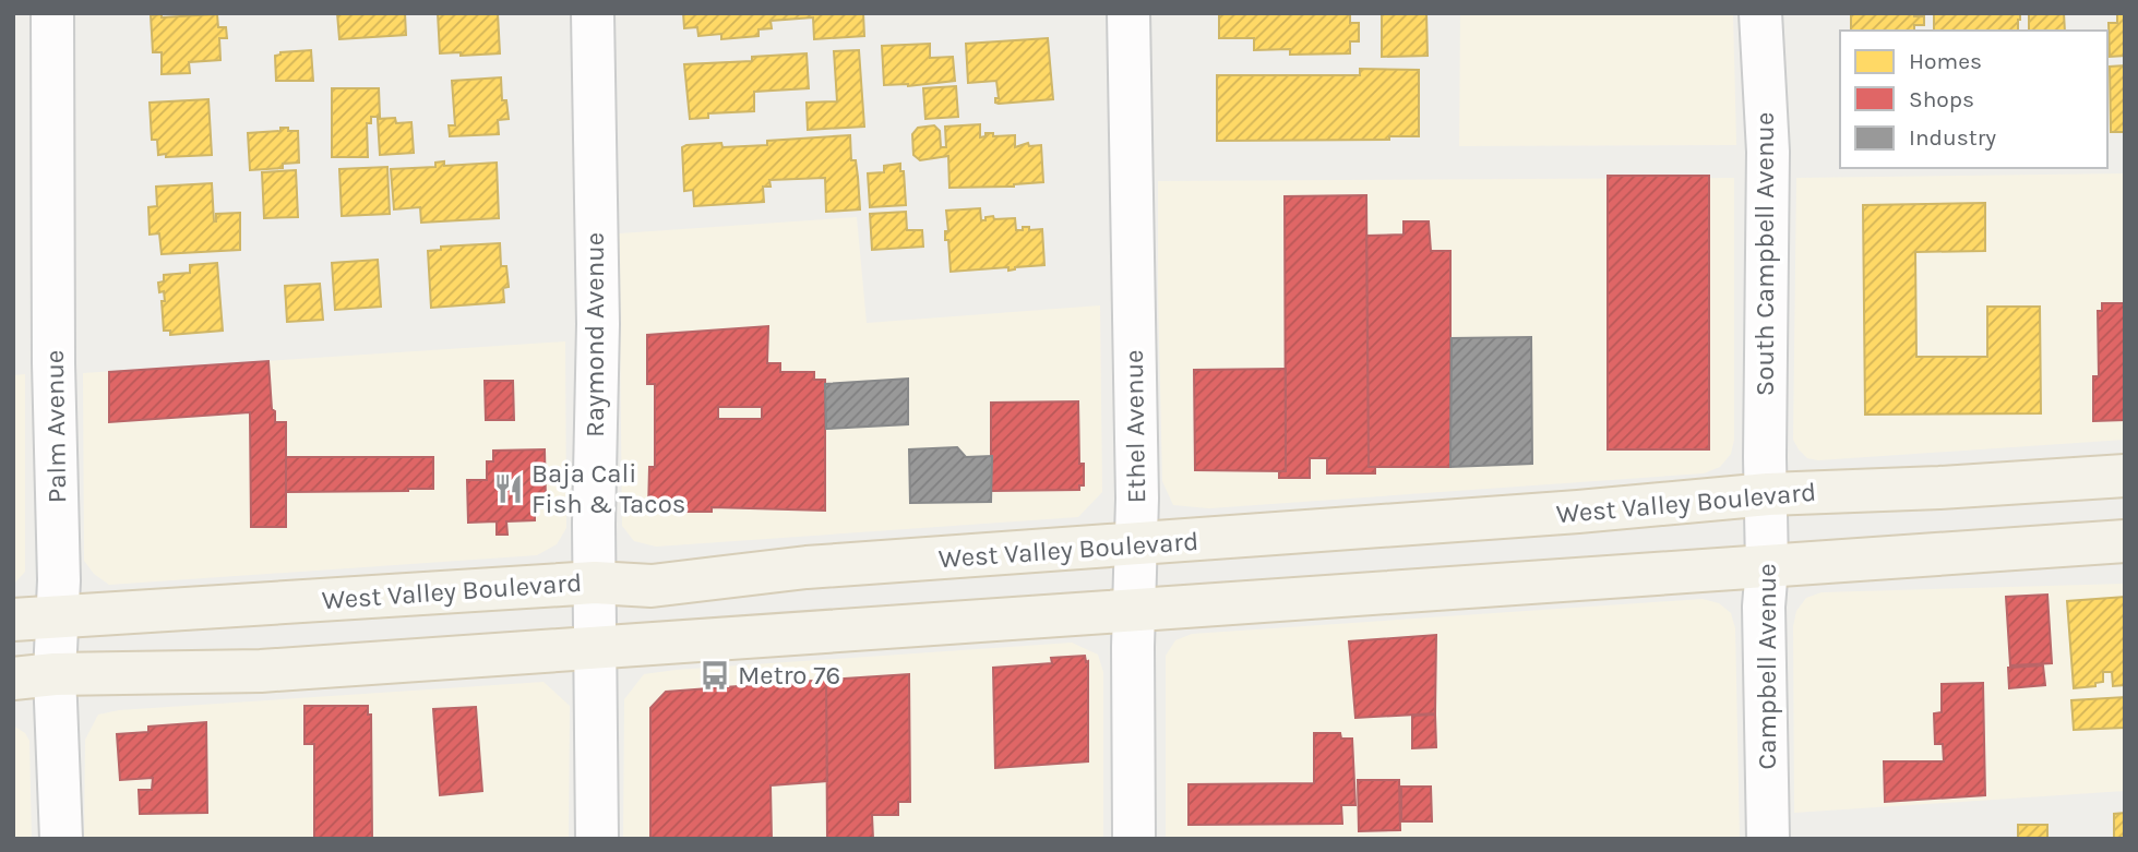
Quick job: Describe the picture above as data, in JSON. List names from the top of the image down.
{
  "streets": {
    "main road": ["West Valley Boulevard"],
    "street": [
      "South Campbell Avenue",
      "Raymond Avenue",
      "Palm Avenue",
      "Ethel Avenue",
      "Campbell Avenue"
    ]
  },
  "crossings": [
    ["South Campbell Avenue", "West Valley Boulevard"],
    ["South Campbell Avenue", "Campbell Avenue"],
    ["Raymond Avenue", "West Valley Boulevard"],
    ["Palm Avenue", "West Valley Boulevard"],
    ["Ethel Avenue", "West Valley Boulevard"],
    ["West Valley Boulevard", "Campbell Avenue"]
  ],
  "places": {
    "restaurant": ["Baja Cali Fish & Tacos"],
    "bus stop": ["Metro 76"]
  },
  "legend": ["Homes", "Shops", "Industry"]
}
